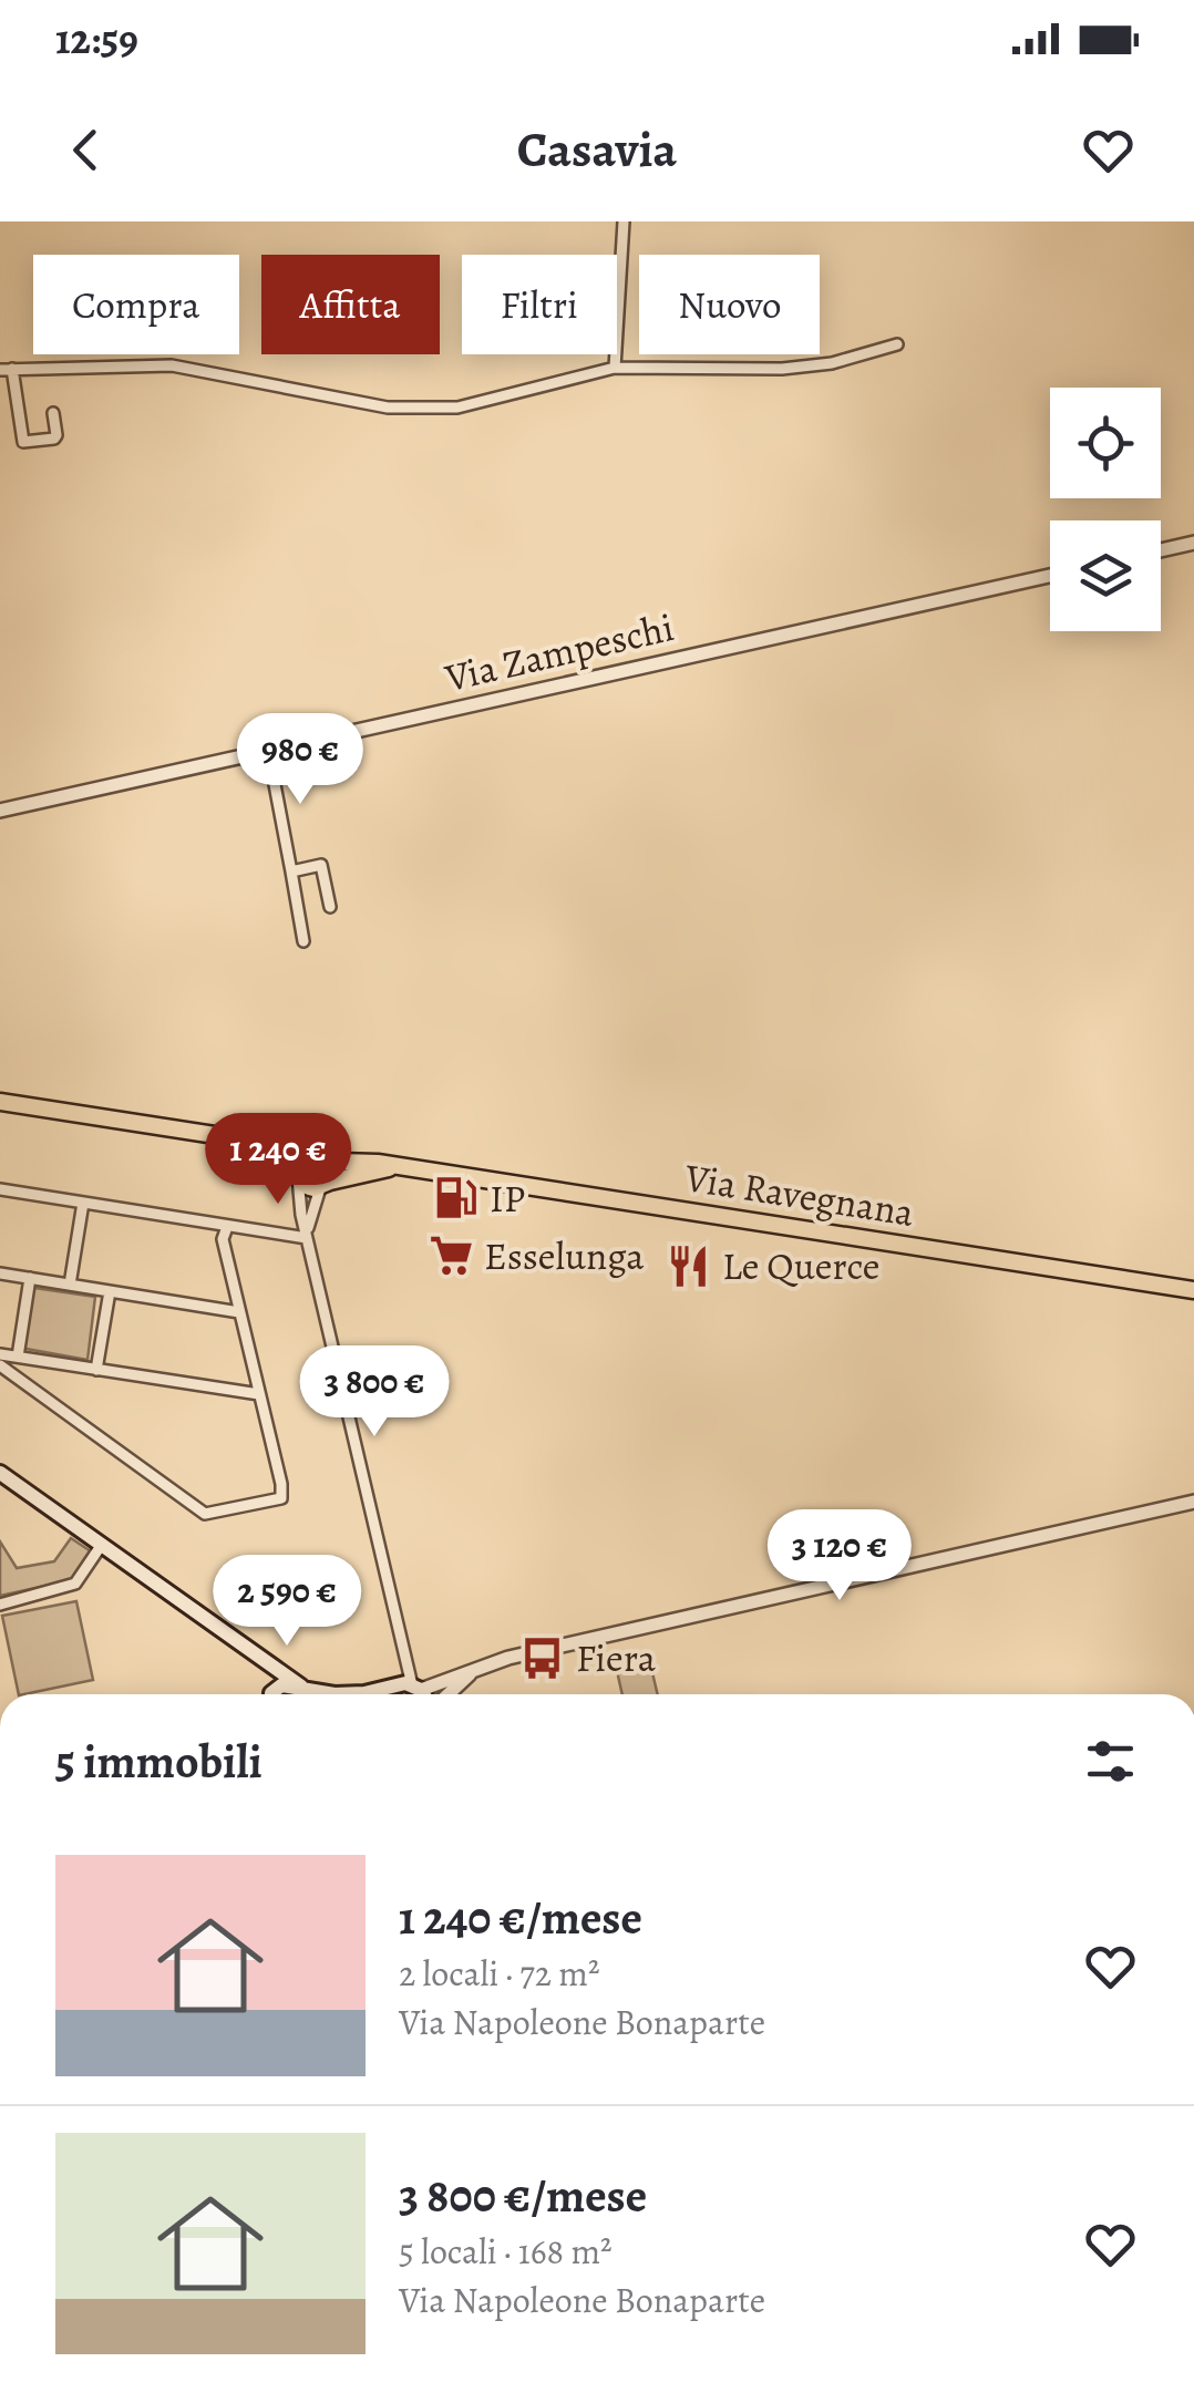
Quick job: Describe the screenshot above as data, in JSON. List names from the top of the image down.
{
  "streets": {
    "main road": ["Via Ravegnana"],
    "street": ["Via Zampeschi"]
  },
  "places": {
    "fuel station": ["IP"],
    "supermarket": ["Esselunga"],
    "restaurant": ["Le Querce"],
    "bus stop": ["Fiera"]
  },
  "page": {
    "status": "12:59",
    "header": "Casavia",
    "chip": [
      "Compra",
      "Affitta",
      "Filtri",
      "Nuovo"
    ],
    "price": [
      "980 €",
      "1 240 €",
      "3 800 €",
      "3 120 €",
      "2 590 €"
    ],
    "heading": "5 immobili",
    "list": [
      {
        "name": "1 240 €/mese",
        "note": "2 locali · 72 m² · Via Napoleone Bonaparte"
      },
      {
        "name": "3 800 €/mese",
        "note": "5 locali · 168 m² · Via Napoleone Bonaparte"
      }
    ]
  }
}
